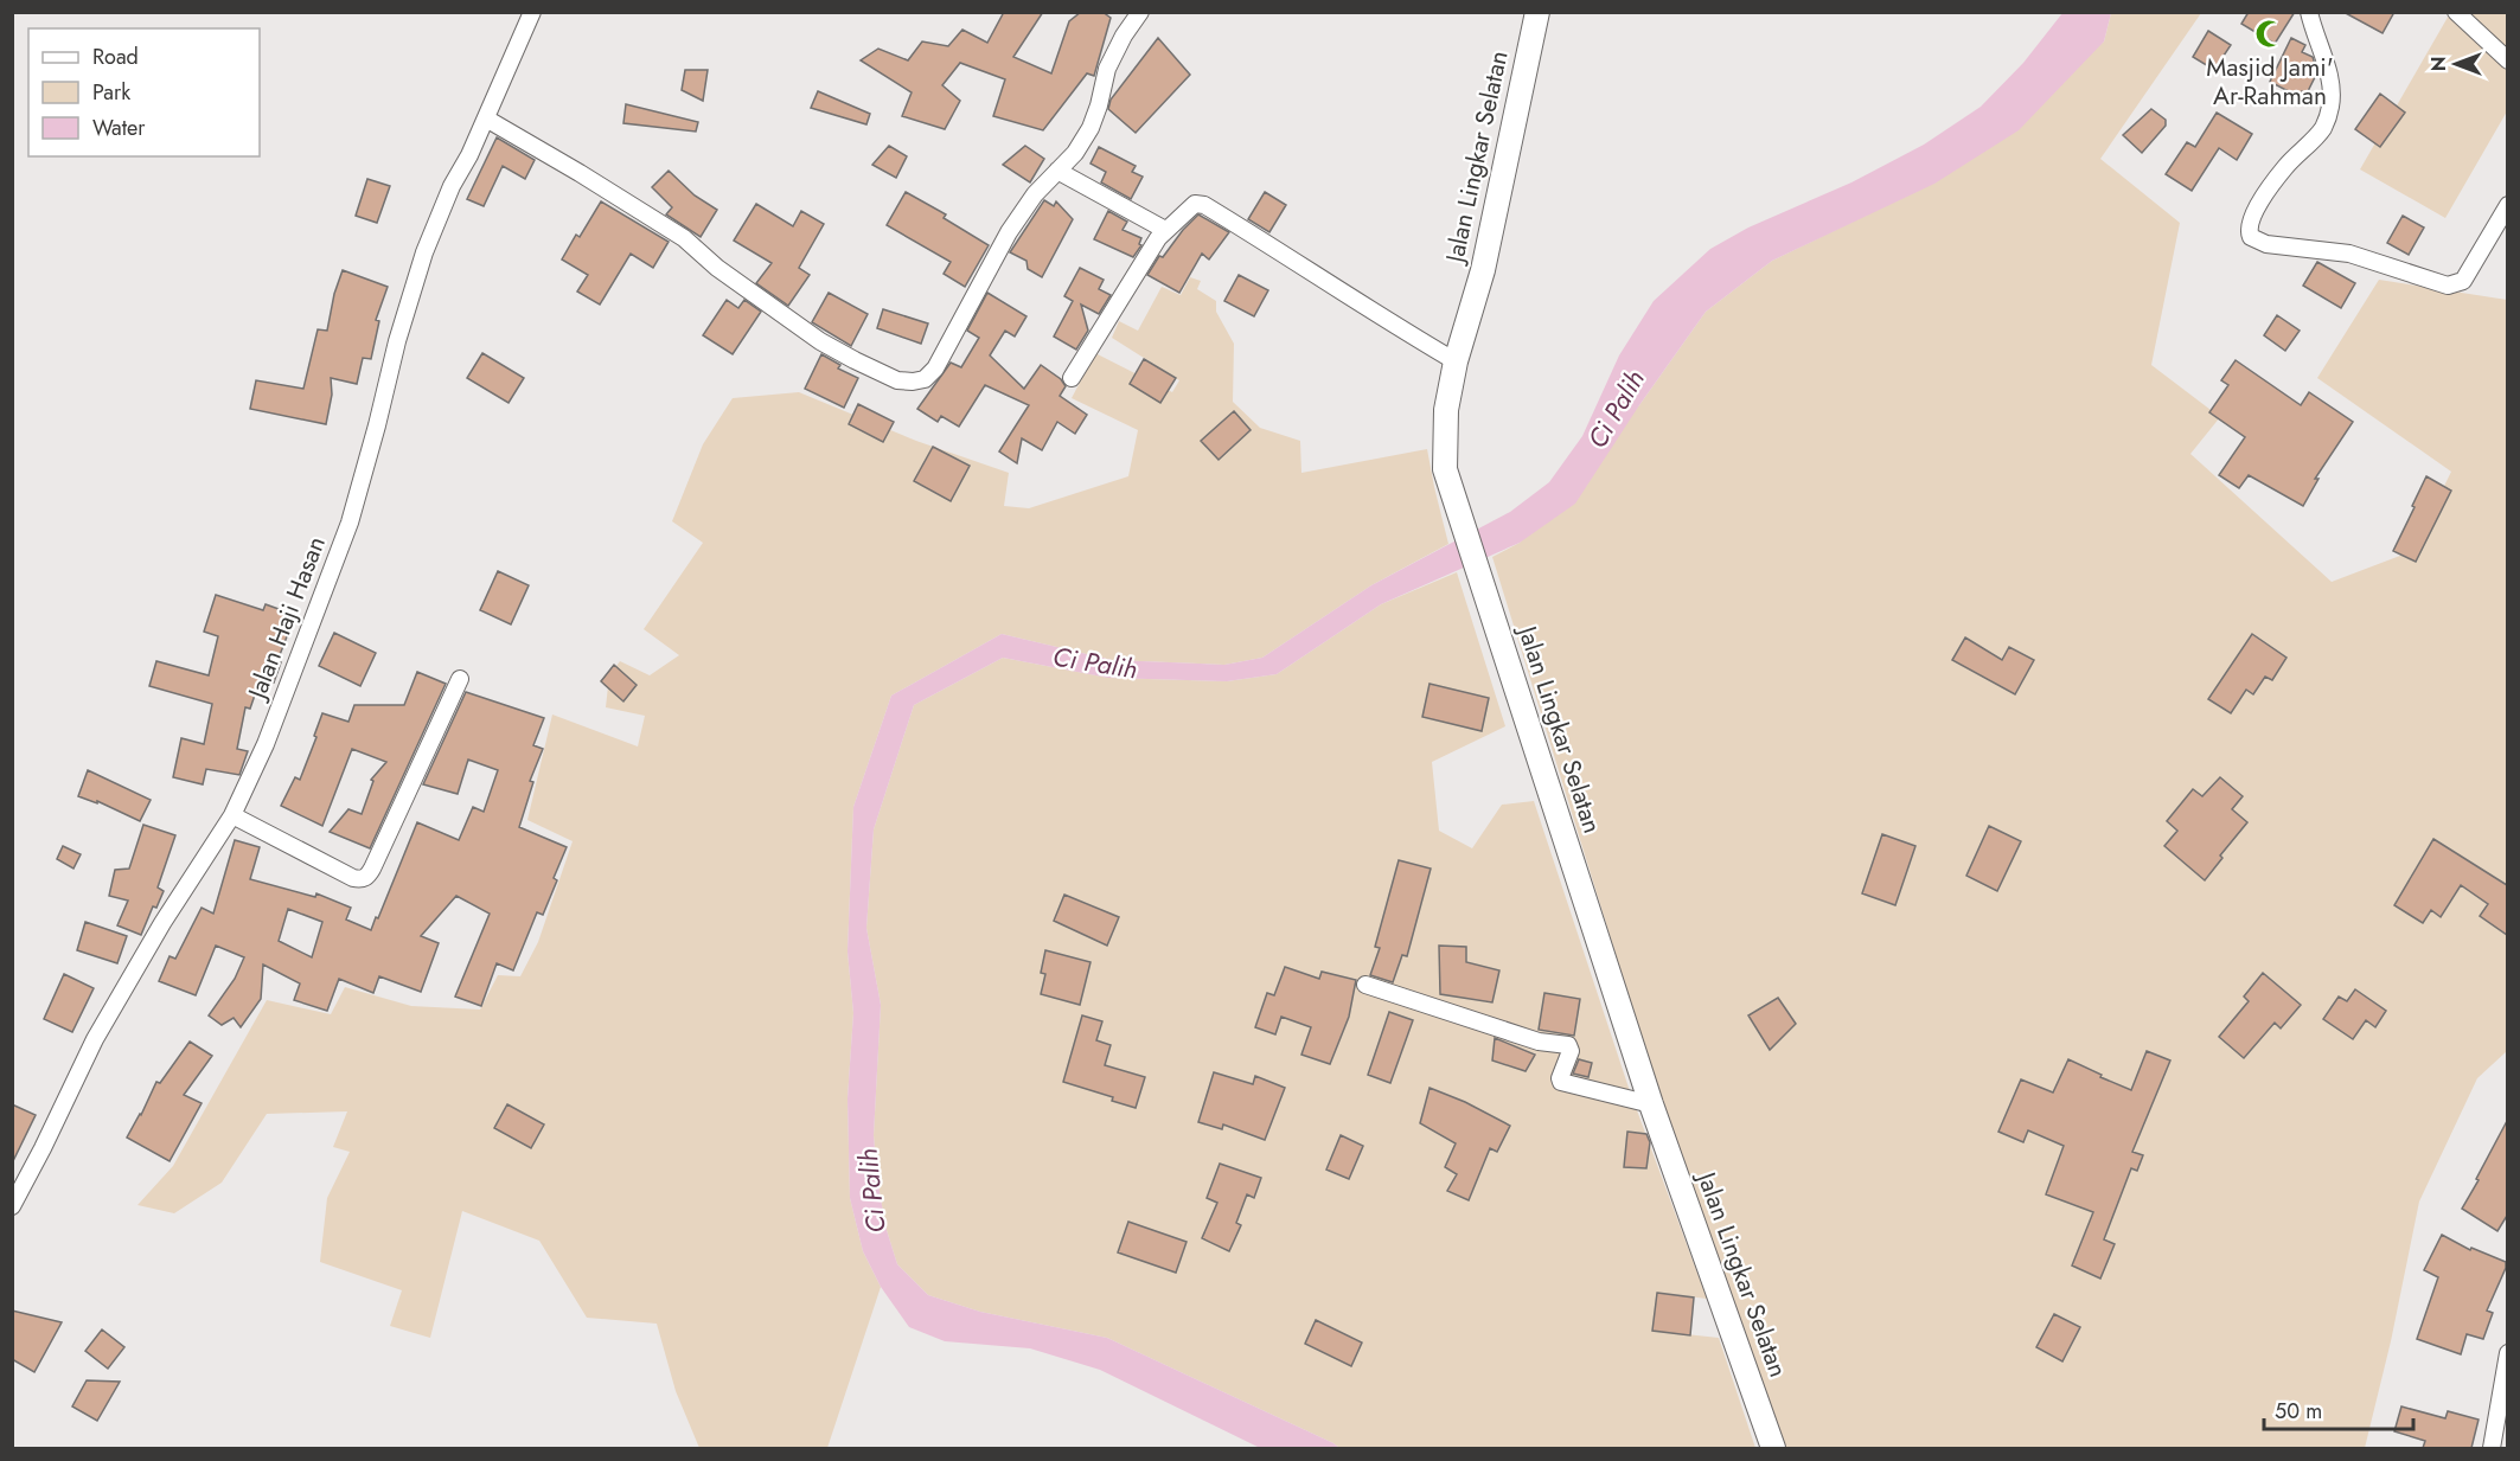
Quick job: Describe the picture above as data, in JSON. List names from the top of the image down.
{
  "streets": {
    "street": ["Jalan Lingkar Selatan", "Jalan Haji Hasan"]
  },
  "water": ["Ci Palih"],
  "places": {
    "mosque": ["Masjid Jami' Ar-Rahman"]
  },
  "legend": ["Road", "Park", "Water"],
  "scale_bar": "50 m",
  "north": "left"
}
